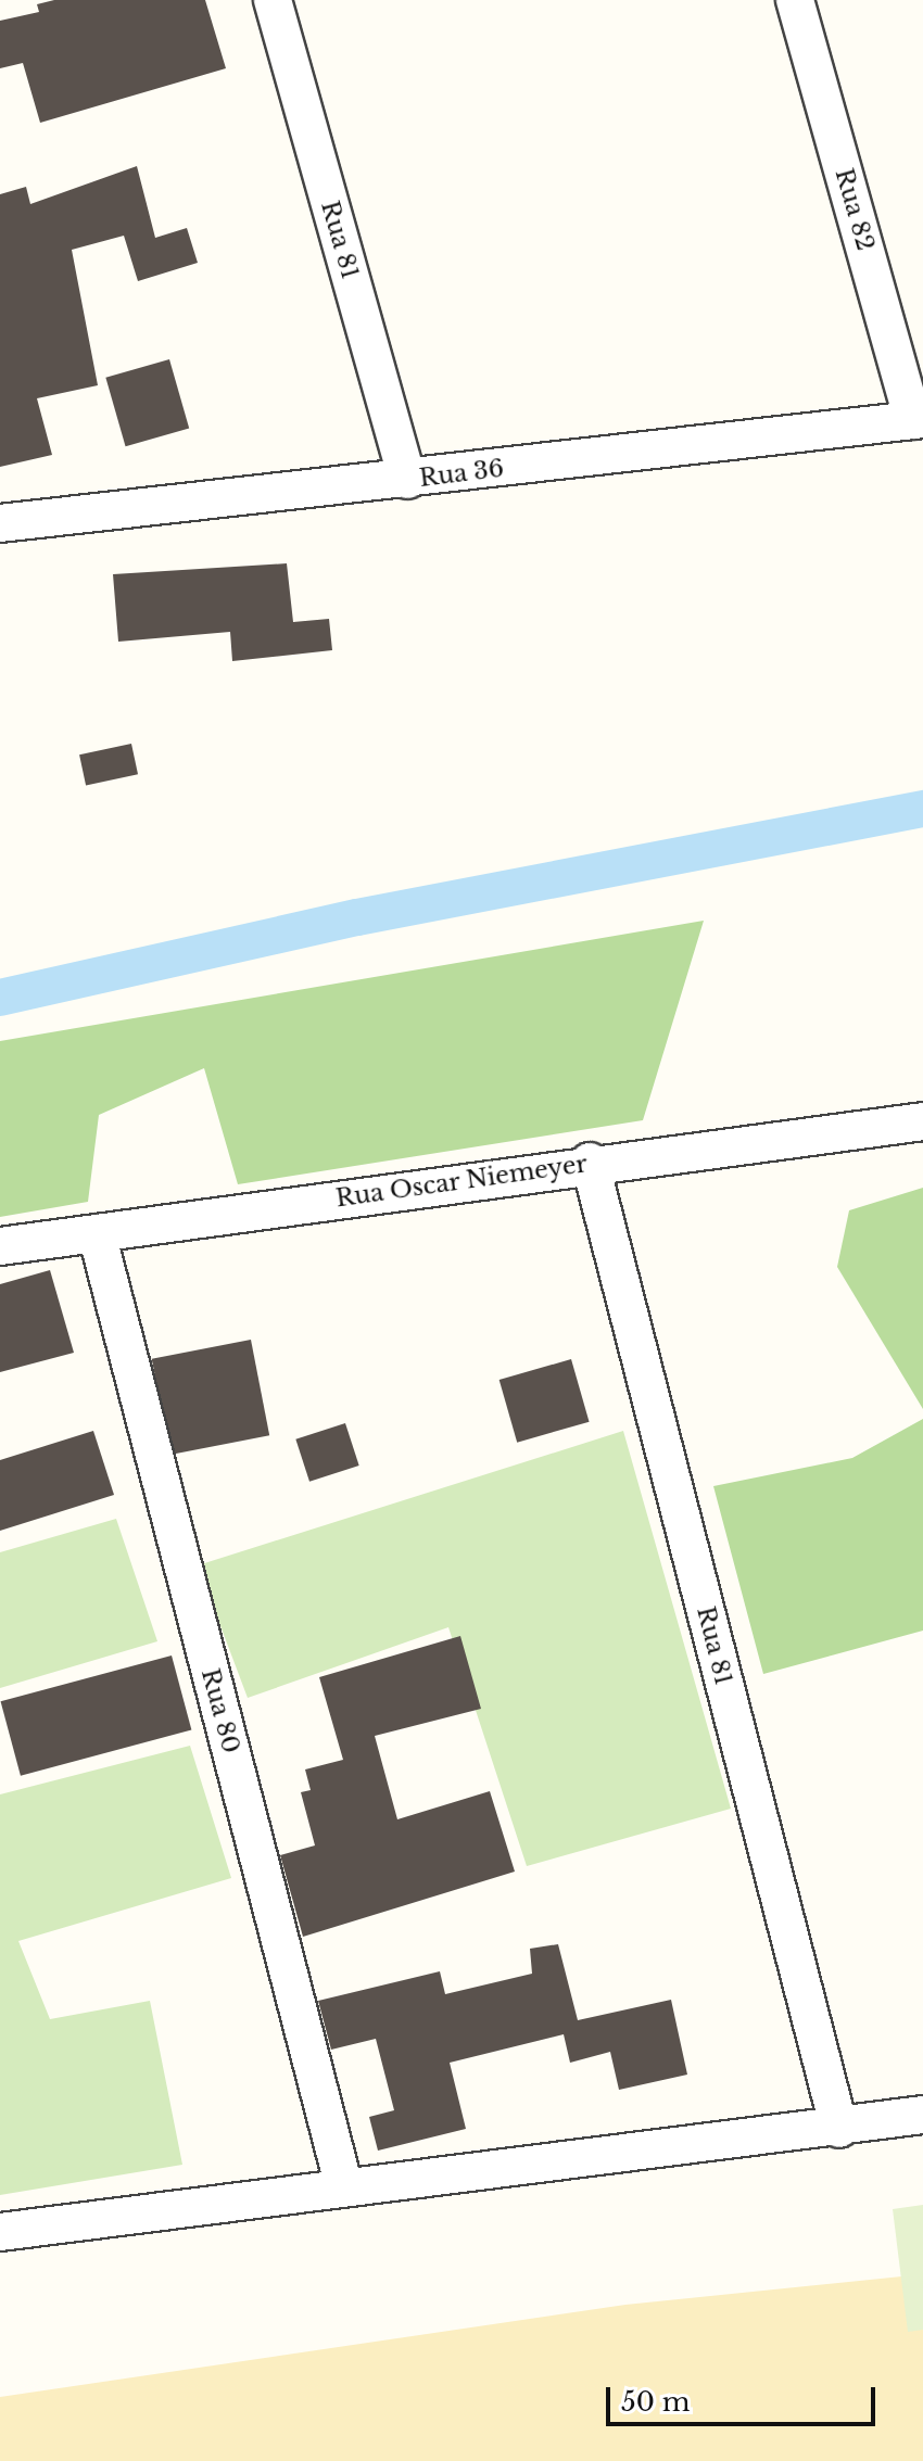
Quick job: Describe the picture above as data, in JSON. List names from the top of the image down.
{
  "streets": {
    "street": [
      "Rua 82",
      "Rua 81",
      "Rua 36",
      "Rua Oscar Niemeyer",
      "Rua 80"
    ]
  },
  "crossings": [
    ["Rua 82", "Rua 36"],
    ["Rua 81", "Rua 36"],
    ["Rua 81", "Rua Oscar Niemeyer"],
    ["Rua Oscar Niemeyer", "Rua 80"]
  ],
  "scale_bar": "50 m"
}
